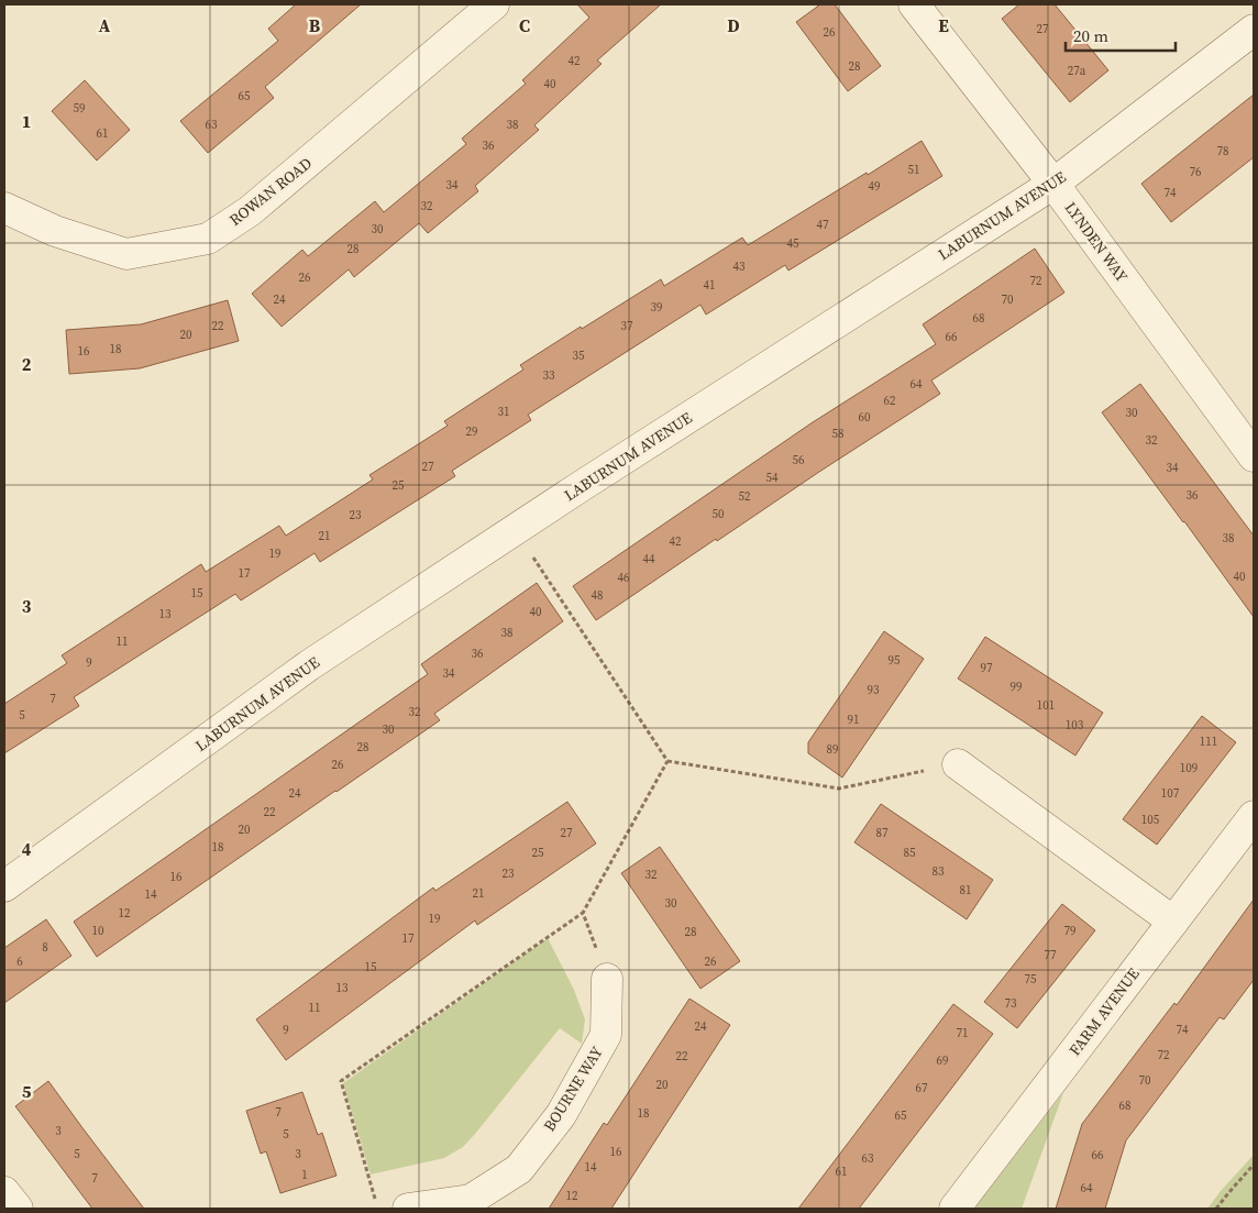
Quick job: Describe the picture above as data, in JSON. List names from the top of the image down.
{
  "streets": {
    "street": [
      "ROWAN ROAD",
      "LABURNUM AVENUE",
      "LYNDEN WAY",
      "FARM AVENUE",
      "BOURNE WAY"
    ]
  },
  "crossings": [
    ["LABURNUM AVENUE", "LYNDEN WAY"]
  ],
  "house_numbers": [
    "27",
    "26",
    "42",
    "28",
    "27a",
    "40",
    "65",
    "59",
    "63",
    "38",
    "61",
    "36",
    "78",
    "51",
    "76",
    "34",
    "49",
    "74",
    "32",
    "47",
    "30",
    "45",
    "28",
    "43",
    "26",
    "72",
    "41",
    "24",
    "70",
    "39",
    "68",
    "22",
    "37",
    "20",
    "66",
    "18",
    "16",
    "35",
    "33",
    "64",
    "62",
    "31",
    "30",
    "60",
    "29",
    "58",
    "32",
    "56",
    "27",
    "34",
    "54",
    "25",
    "36",
    "52",
    "50",
    "23",
    "21",
    "38",
    "42",
    "19",
    "44",
    "17",
    "40",
    "46",
    "15",
    "48",
    "40",
    "13",
    "38",
    "11",
    "36",
    "95",
    "9",
    "97",
    "34",
    "99",
    "93",
    "7",
    "101",
    "32",
    "5",
    "91",
    "103",
    "30",
    "111",
    "28",
    "89",
    "26",
    "109",
    "24",
    "107",
    "22",
    "105",
    "20",
    "27",
    "87",
    "18",
    "25",
    "85",
    "83",
    "23",
    "32",
    "16",
    "81",
    "21",
    "14",
    "30",
    "12",
    "19",
    "10",
    "79",
    "28",
    "17",
    "8",
    "77",
    "6",
    "26",
    "15",
    "75",
    "13",
    "73",
    "11",
    "24",
    "9",
    "74",
    "71",
    "72",
    "22",
    "69",
    "70",
    "20",
    "67",
    "68",
    "7",
    "18",
    "65",
    "3",
    "5",
    "16",
    "5",
    "3",
    "66",
    "63",
    "14",
    "61",
    "1",
    "7",
    "64",
    "12"
  ],
  "scale_bar": "20 m",
  "grid": {
    "columns": [
      "A",
      "B",
      "C",
      "D",
      "E"
    ],
    "rows": [
      "1",
      "2",
      "3",
      "4",
      "5"
    ]
  }
}
